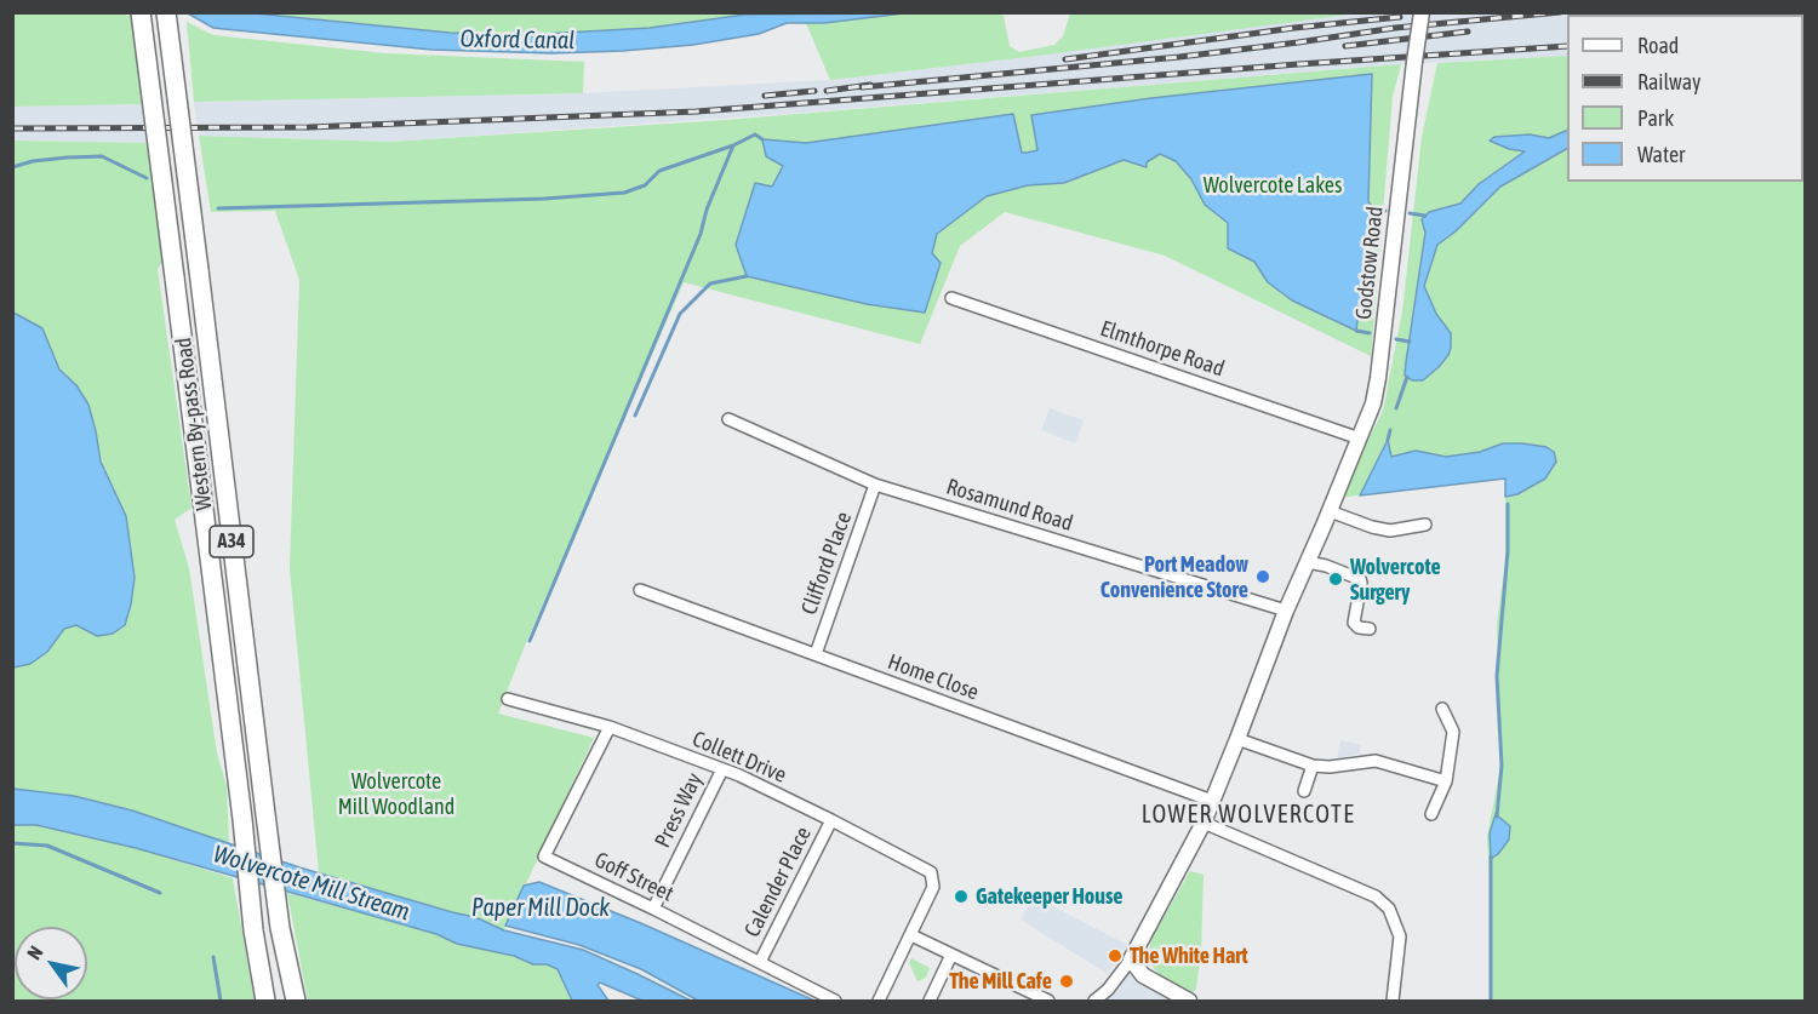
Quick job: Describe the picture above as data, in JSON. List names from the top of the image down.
{
  "streets": {
    "highway": ["Western By-pass Road", "A34"],
    "street": [
      "Godstow Road",
      "Elmthorpe Road",
      "Rosamund Road",
      "Clifford Place",
      "Home Close",
      "Collett Drive",
      "Press Way",
      "Goff Street",
      "Calender Place"
    ]
  },
  "crossings": [
    ["Godstow Road", "Elmthorpe Road"],
    ["Godstow Road", "Rosamund Road"],
    ["Godstow Road", "Home Close"],
    ["Rosamund Road", "Clifford Place"],
    ["Clifford Place", "Home Close"],
    ["Collett Drive", "Press Way"],
    ["Collett Drive", "Goff Street"],
    ["Collett Drive", "Calender Place"],
    ["Press Way", "Goff Street"],
    ["Goff Street", "Calender Place"]
  ],
  "districts": ["LOWER WOLVERCOTE"],
  "water": ["Oxford Canal", "Wolvercote Mill Stream", "Paper Mill Dock"],
  "parks": ["Wolvercote Lakes", "Wolvercote Mill Woodland"],
  "places": [
    "Port Meadow Convenience Store",
    "Wolvercote Surgery",
    "Gatekeeper House",
    "The White Hart",
    "The Mill Cafe"
  ],
  "legend": [
    "Road",
    "Railway",
    "Park",
    "Water"
  ],
  "north": "top left"
}
